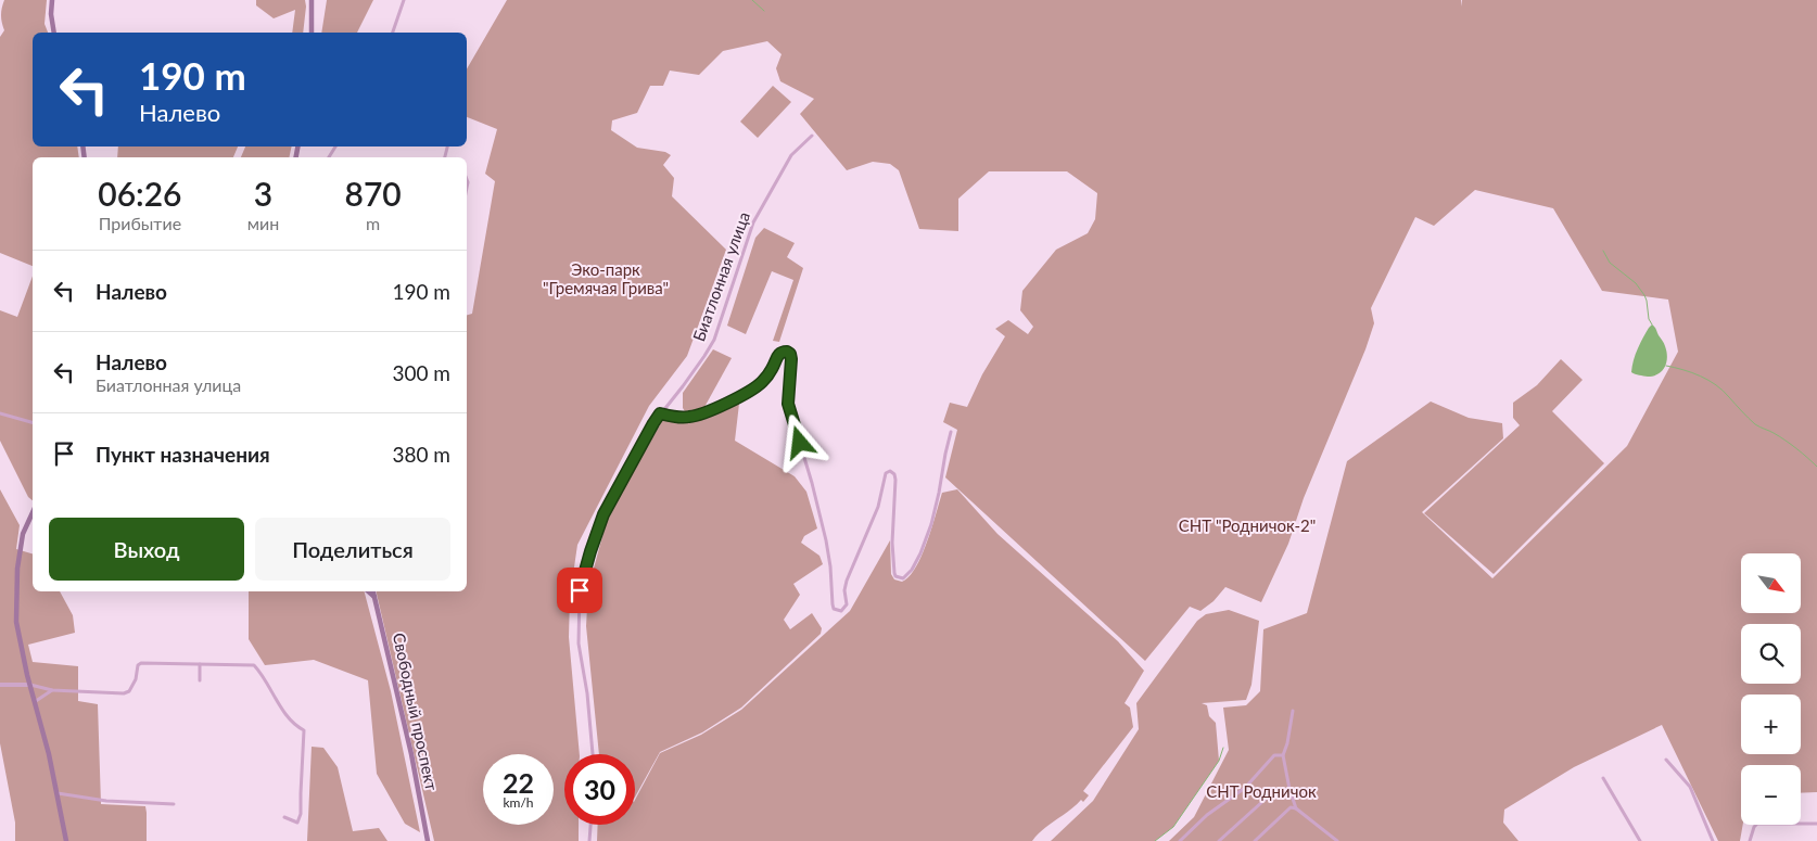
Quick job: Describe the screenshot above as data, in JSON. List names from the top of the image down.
{
  "streets": {
    "main road": ["Свободный проспект"],
    "street": ["Биатлонная улица"]
  },
  "parks": ["Эко-парк \"Гремячая Грива\"", "СНТ \"Родничок-2\"", "СНТ Родничок"],
  "north": "bottom right",
  "page": {
    "turn": ["190 m", "Налево"],
    "eta": [
      "06:26",
      "Прибытие",
      "3",
      "мин",
      "870",
      "m"
    ],
    "list": [
      {
        "name": "Налево",
        "value": "190 m"
      },
      {
        "name": "Налево",
        "note": "Биатлонная улица",
        "value": "300 m"
      },
      {
        "name": "Пункт назначения",
        "value": "380 m"
      }
    ],
    "buttons": ["Выход", "Поделиться"],
    "map_buttons": ["+", "−"],
    "speed": "22 km/h",
    "limit": "30"
  }
}
